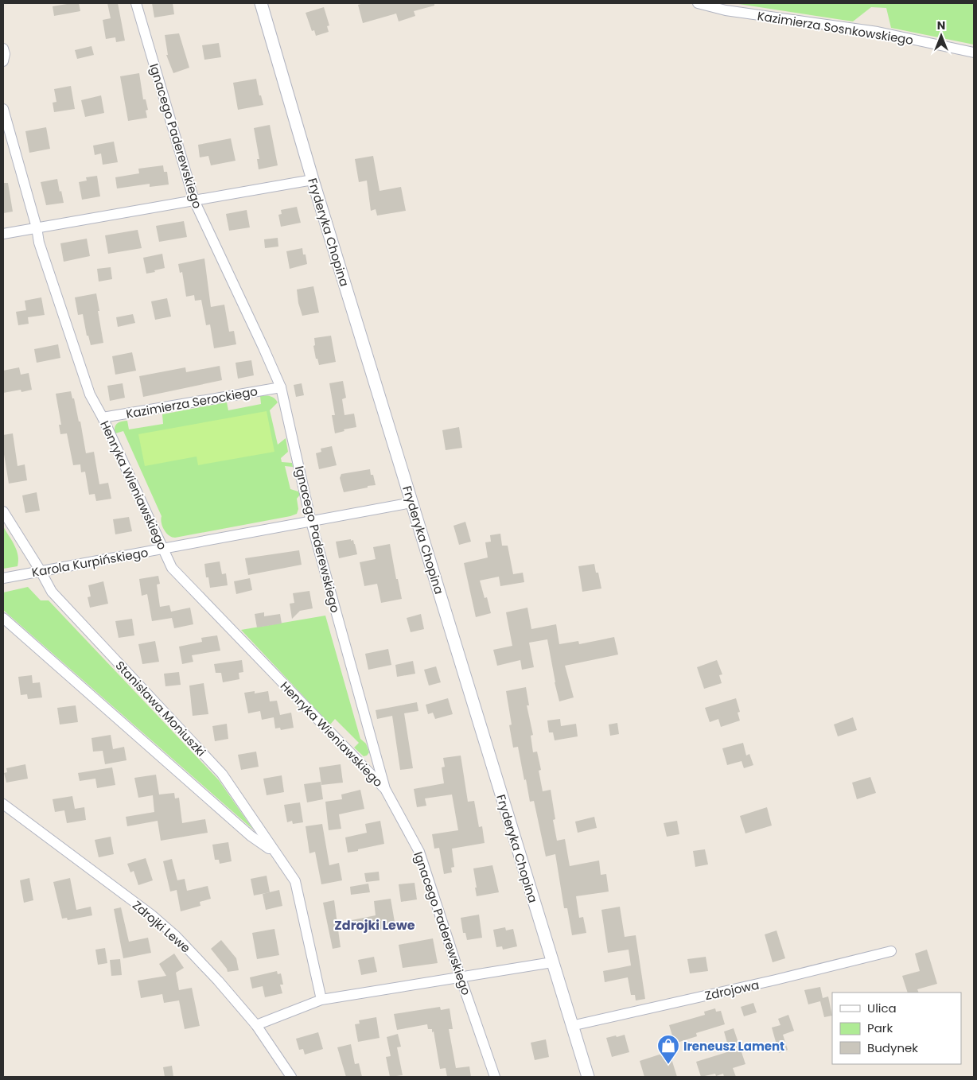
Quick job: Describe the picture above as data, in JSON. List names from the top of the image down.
{
  "streets": {
    "street": [
      "Kazimierza Sosnkowskiego",
      "Ignacego Paderewskiego",
      "Fryderyka Chopina",
      "Kazimierza Serockiego",
      "Henryka Wieniawskiego",
      "Karola Kurpińskiego",
      "Stanisława Moniuszki",
      "Zdrojki Lewe",
      "Zdrojowa"
    ]
  },
  "crossings": [
    ["Ignacego Paderewskiego", "Kazimierza Serockiego"],
    ["Ignacego Paderewskiego", "Henryka Wieniawskiego"],
    ["Ignacego Paderewskiego", "Karola Kurpińskiego"],
    ["Fryderyka Chopina", "Karola Kurpińskiego"],
    ["Fryderyka Chopina", "Zdrojowa"],
    ["Kazimierza Serockiego", "Henryka Wieniawskiego"],
    ["Henryka Wieniawskiego", "Karola Kurpińskiego"],
    ["Karola Kurpińskiego", "Stanisława Moniuszki"]
  ],
  "districts": ["Zdrojki Lewe"],
  "places": {
    "shop": ["Ireneusz Lament"]
  },
  "legend": ["Ulica", "Park", "Budynek"],
  "north": "top"
}
